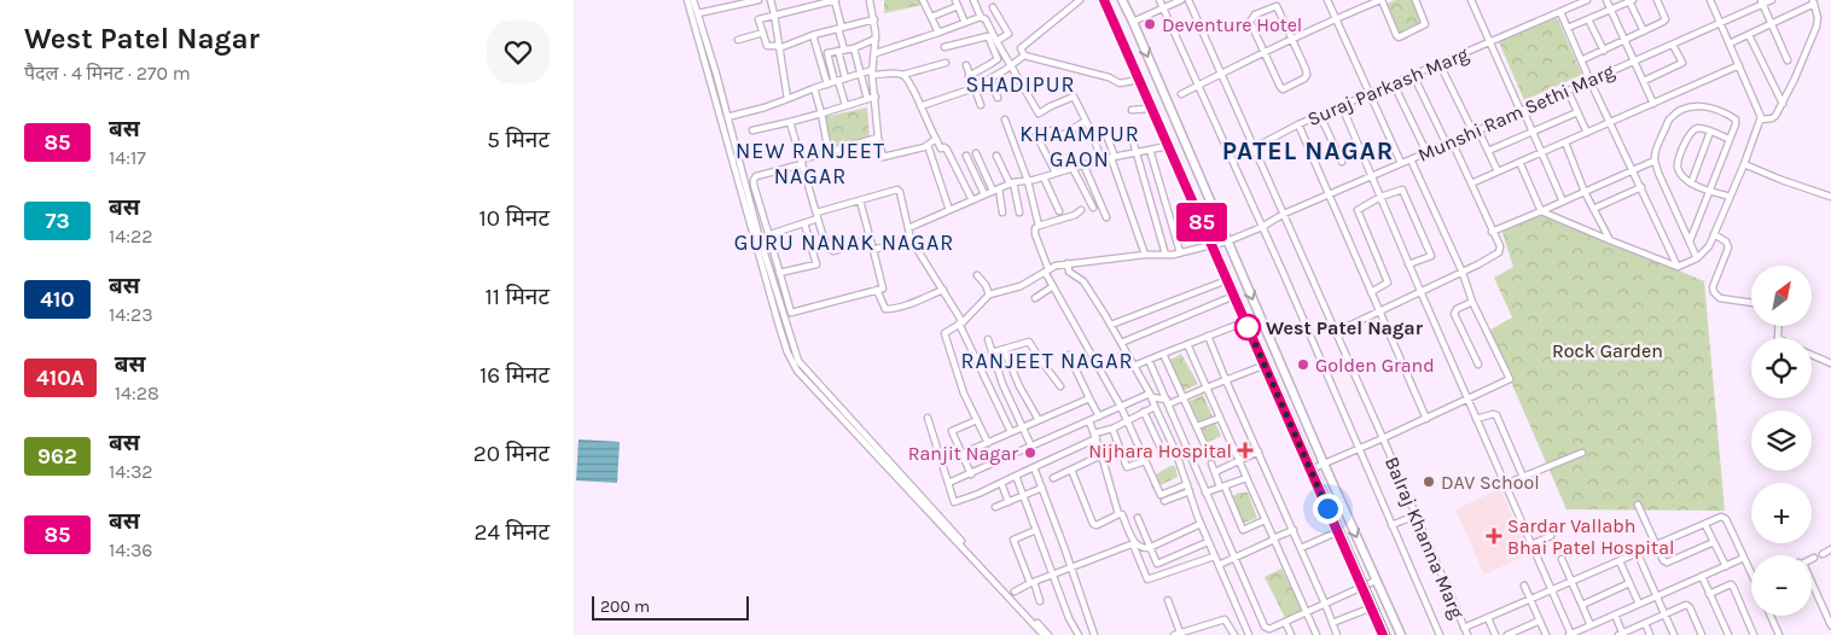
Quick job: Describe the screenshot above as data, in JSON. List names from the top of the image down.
{
  "streets": {
    "street": ["Suraj Parkash Marg", "Munshi Ram Sethi Marg", "Balraj Khanna Marg"]
  },
  "crossings": [
    ["Suraj Parkash Marg", "Balraj Khanna Marg"],
    ["Munshi Ram Sethi Marg", "Balraj Khanna Marg"]
  ],
  "districts": [
    "SHADIPUR",
    "KHAAMPUR GAON",
    "NEW RANJEET NAGAR",
    "PATEL NAGAR",
    "GURU NANAK NAGAR",
    "RANJEET NAGAR"
  ],
  "parks": ["Rock Garden"],
  "places": {
    "other": [
      "Deventure Hotel",
      "West Patel Nagar",
      "Golden Grand",
      "Ranjit Nagar",
      "DAV School"
    ],
    "health": ["Nijhara Hospital", "Sardar Vallabh Bhai Patel Hospital"]
  },
  "lines": ["bus line 85"],
  "scale_bar": "200 m",
  "north": "top right",
  "page": {
    "heading": ["West Patel Nagar", "पैदल · 4 मिनट · 270 m"],
    "on_map": "85",
    "list": [
      {
        "mark": "85",
        "name": "बस",
        "note": "14:17",
        "value": "5 मिनट"
      },
      {
        "mark": "73",
        "name": "बस",
        "note": "14:22",
        "value": "10 मिनट"
      },
      {
        "mark": "410",
        "name": "बस",
        "note": "14:23",
        "value": "11 मिनट"
      },
      {
        "mark": "410A",
        "name": "बस",
        "note": "14:28",
        "value": "16 मिनट"
      },
      {
        "mark": "962",
        "name": "बस",
        "note": "14:32",
        "value": "20 मिनट"
      },
      {
        "mark": "85",
        "name": "बस",
        "note": "14:36",
        "value": "24 मिनट"
      }
    ],
    "map_buttons": ["+", "−"],
    "scale": "200 m"
  }
}
